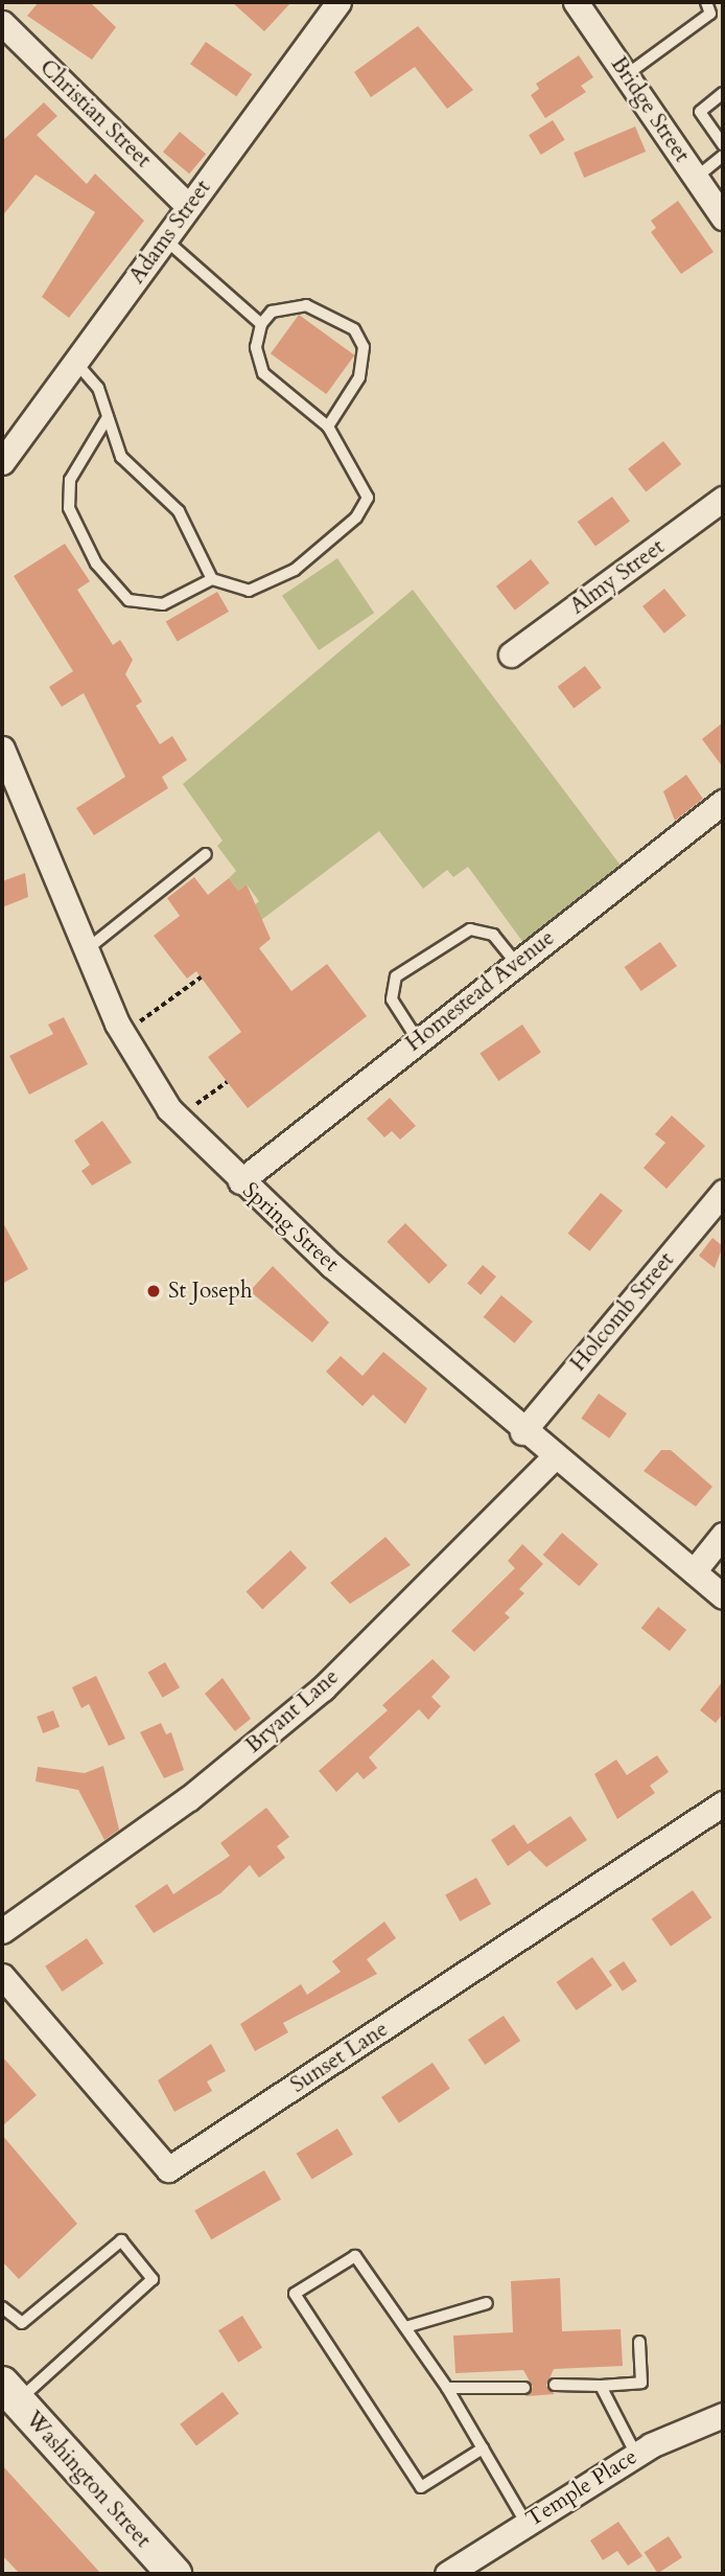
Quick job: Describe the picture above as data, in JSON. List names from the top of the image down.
{
  "streets": {
    "main road": ["Washington Street"],
    "street": [
      "Bridge Street",
      "Christian Street",
      "Adams Street",
      "Almy Street",
      "Homestead Avenue",
      "Spring Street",
      "Holcomb Street",
      "Bryant Lane",
      "Sunset Lane",
      "Temple Place"
    ]
  },
  "crossings": [
    ["Christian Street", "Adams Street"],
    ["Homestead Avenue", "Spring Street"],
    ["Spring Street", "Holcomb Street"],
    ["Spring Street", "Bryant Lane"]
  ],
  "places": ["St Joseph"]
}
